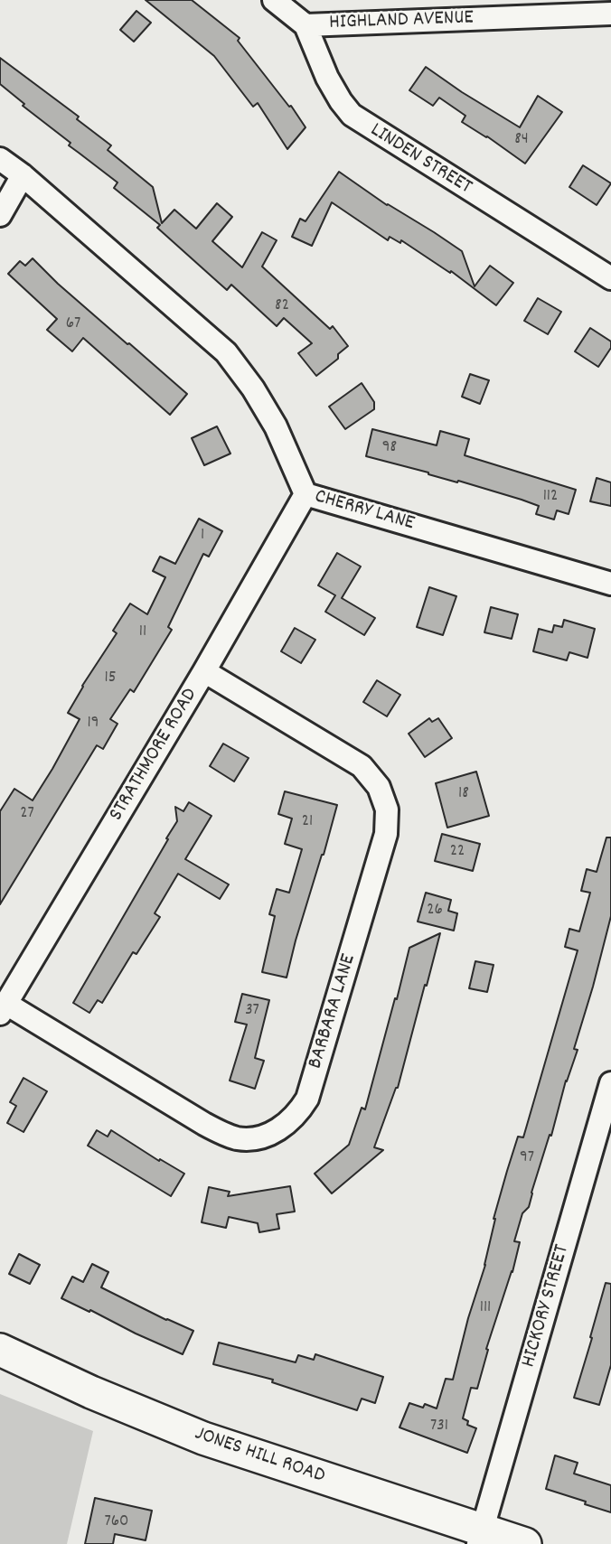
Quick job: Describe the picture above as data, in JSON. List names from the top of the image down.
{
  "streets": {
    "main road": ["JONES HILL ROAD"],
    "street": [
      "HIGHLAND AVENUE",
      "LINDEN STREET",
      "CHERRY LANE",
      "STRATHMORE ROAD",
      "BARBARA LANE",
      "HICKORY STREET"
    ]
  },
  "crossings": [
    ["HIGHLAND AVENUE", "LINDEN STREET"],
    ["CHERRY LANE", "STRATHMORE ROAD"],
    ["STRATHMORE ROAD", "BARBARA LANE"],
    ["HICKORY STREET", "JONES HILL ROAD"]
  ],
  "house_numbers": [
    "84",
    "82",
    "67",
    "98",
    "112",
    "1",
    "11",
    "15",
    "19",
    "18",
    "27",
    "21",
    "22",
    "26",
    "37",
    "97",
    "111",
    "731",
    "760"
  ]
}
